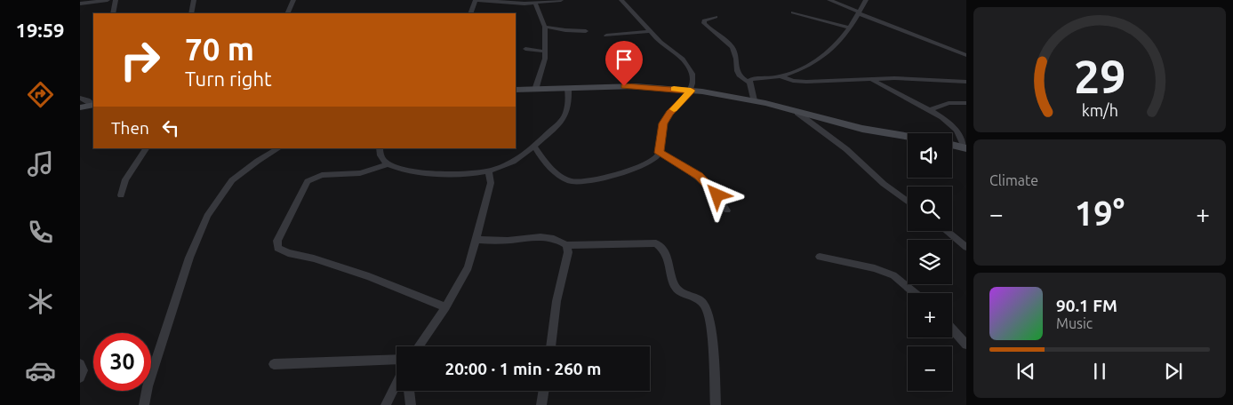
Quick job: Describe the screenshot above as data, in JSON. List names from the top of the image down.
{
  "page": {
    "tabs": "19:59",
    "turn": ["70 m", "Turn right"],
    "then": "Then",
    "map_buttons": ["+", "−"],
    "tile": "Climate",
    "heat": ["−", "19°", "+"],
    "song": ["90.1 FM", "Music"],
    "limit": "30",
    "trip": "20:00 · 1 min · 260 m",
    "gauge": ["29", "km/h"]
  }
}
